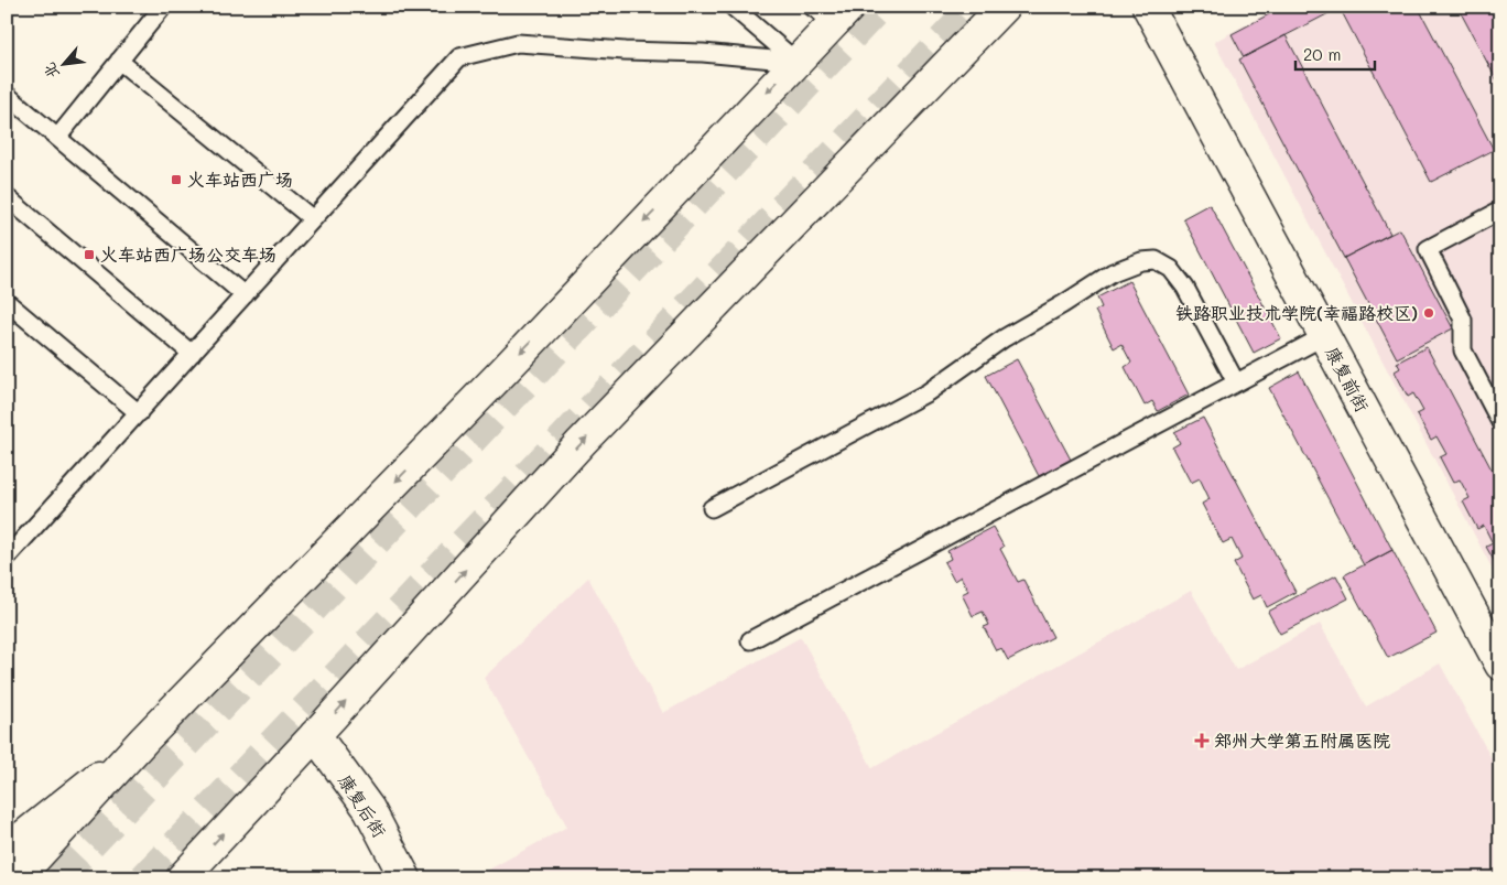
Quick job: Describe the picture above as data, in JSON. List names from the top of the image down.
{
  "streets": {
    "main road": ["康复前街", "康复后街"]
  },
  "places": {
    "transit": ["火车站西广场", "火车站西广场公交车场"],
    "other": ["铁路职业技术学院(幸福路校区)"],
    "health": ["郑州大学第五附属医院"]
  },
  "scale_bar": "20 m",
  "north": "bottom left"
}
